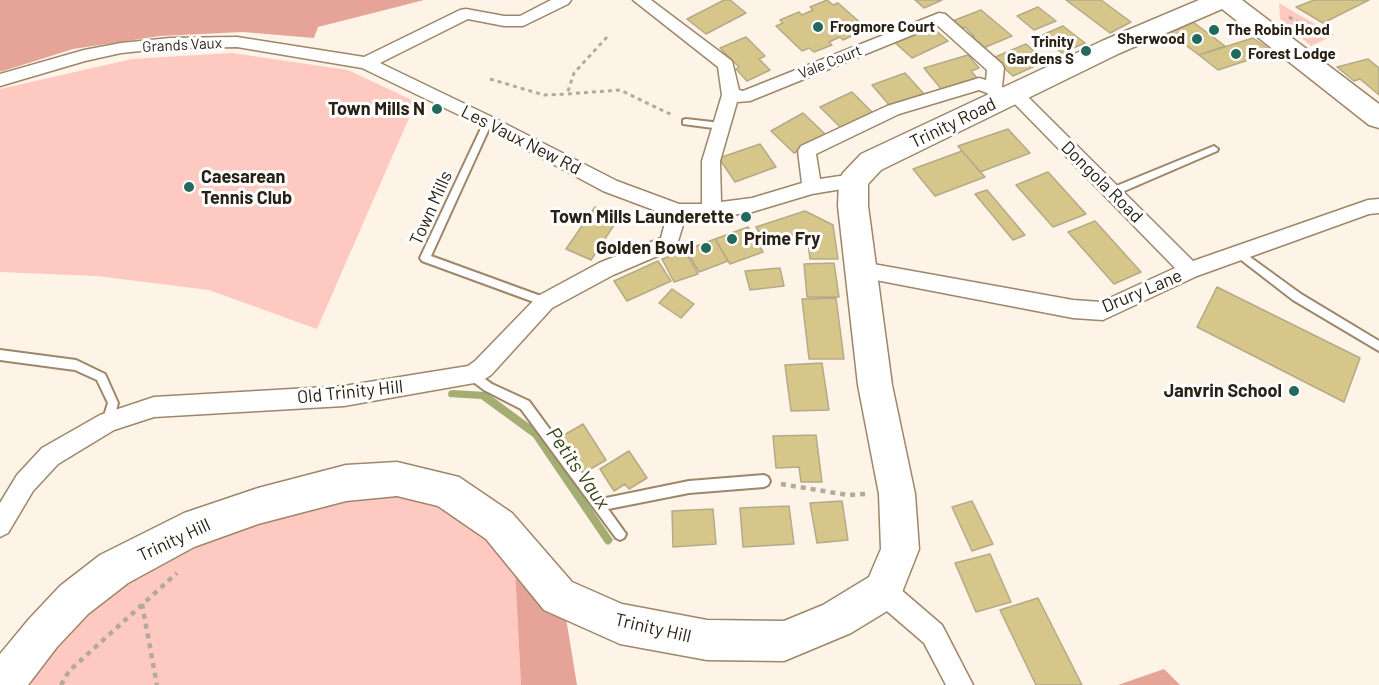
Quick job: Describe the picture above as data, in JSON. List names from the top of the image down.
{
  "streets": {
    "main road": ["Trinity Road", "Trinity Hill"],
    "street": [
      "Grands Vaux",
      "Vale Court",
      "Les Vaux New Rd",
      "Dongola Road",
      "Drury Lane",
      "Old Trinity Hill"
    ],
    "lane": ["Town Mills"]
  },
  "crossings": [
    ["Grands Vaux", "Les Vaux New Rd"],
    ["Vale Court", "Trinity Road"],
    ["Vale Court", "Dongola Road"],
    ["Trinity Road", "Dongola Road"],
    ["Les Vaux New Rd", "Town Mills"],
    ["Dongola Road", "Drury Lane"]
  ],
  "water": ["Petits Vaux"],
  "places": [
    "Frogmore Court",
    "The Robin Hood",
    "Sherwood",
    "Trinity Gardens S",
    "Forest Lodge",
    "Town Mills N",
    "Caesarean Tennis Club",
    "Town Mills Launderette",
    "Prime Fry",
    "Golden Bowl",
    "Janvrin School"
  ]
}
